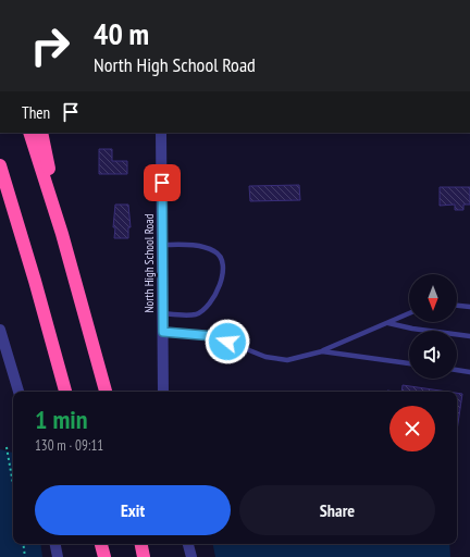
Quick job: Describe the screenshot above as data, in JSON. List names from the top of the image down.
{
  "streets": {
    "street": ["North High School Road"]
  },
  "north": "bottom",
  "page": {
    "turn": ["40 m", "North High School Road"],
    "then": "Then",
    "heading": ["1 min", "130 m · 09:11"],
    "buttons": ["Exit", "Share"]
  }
}
